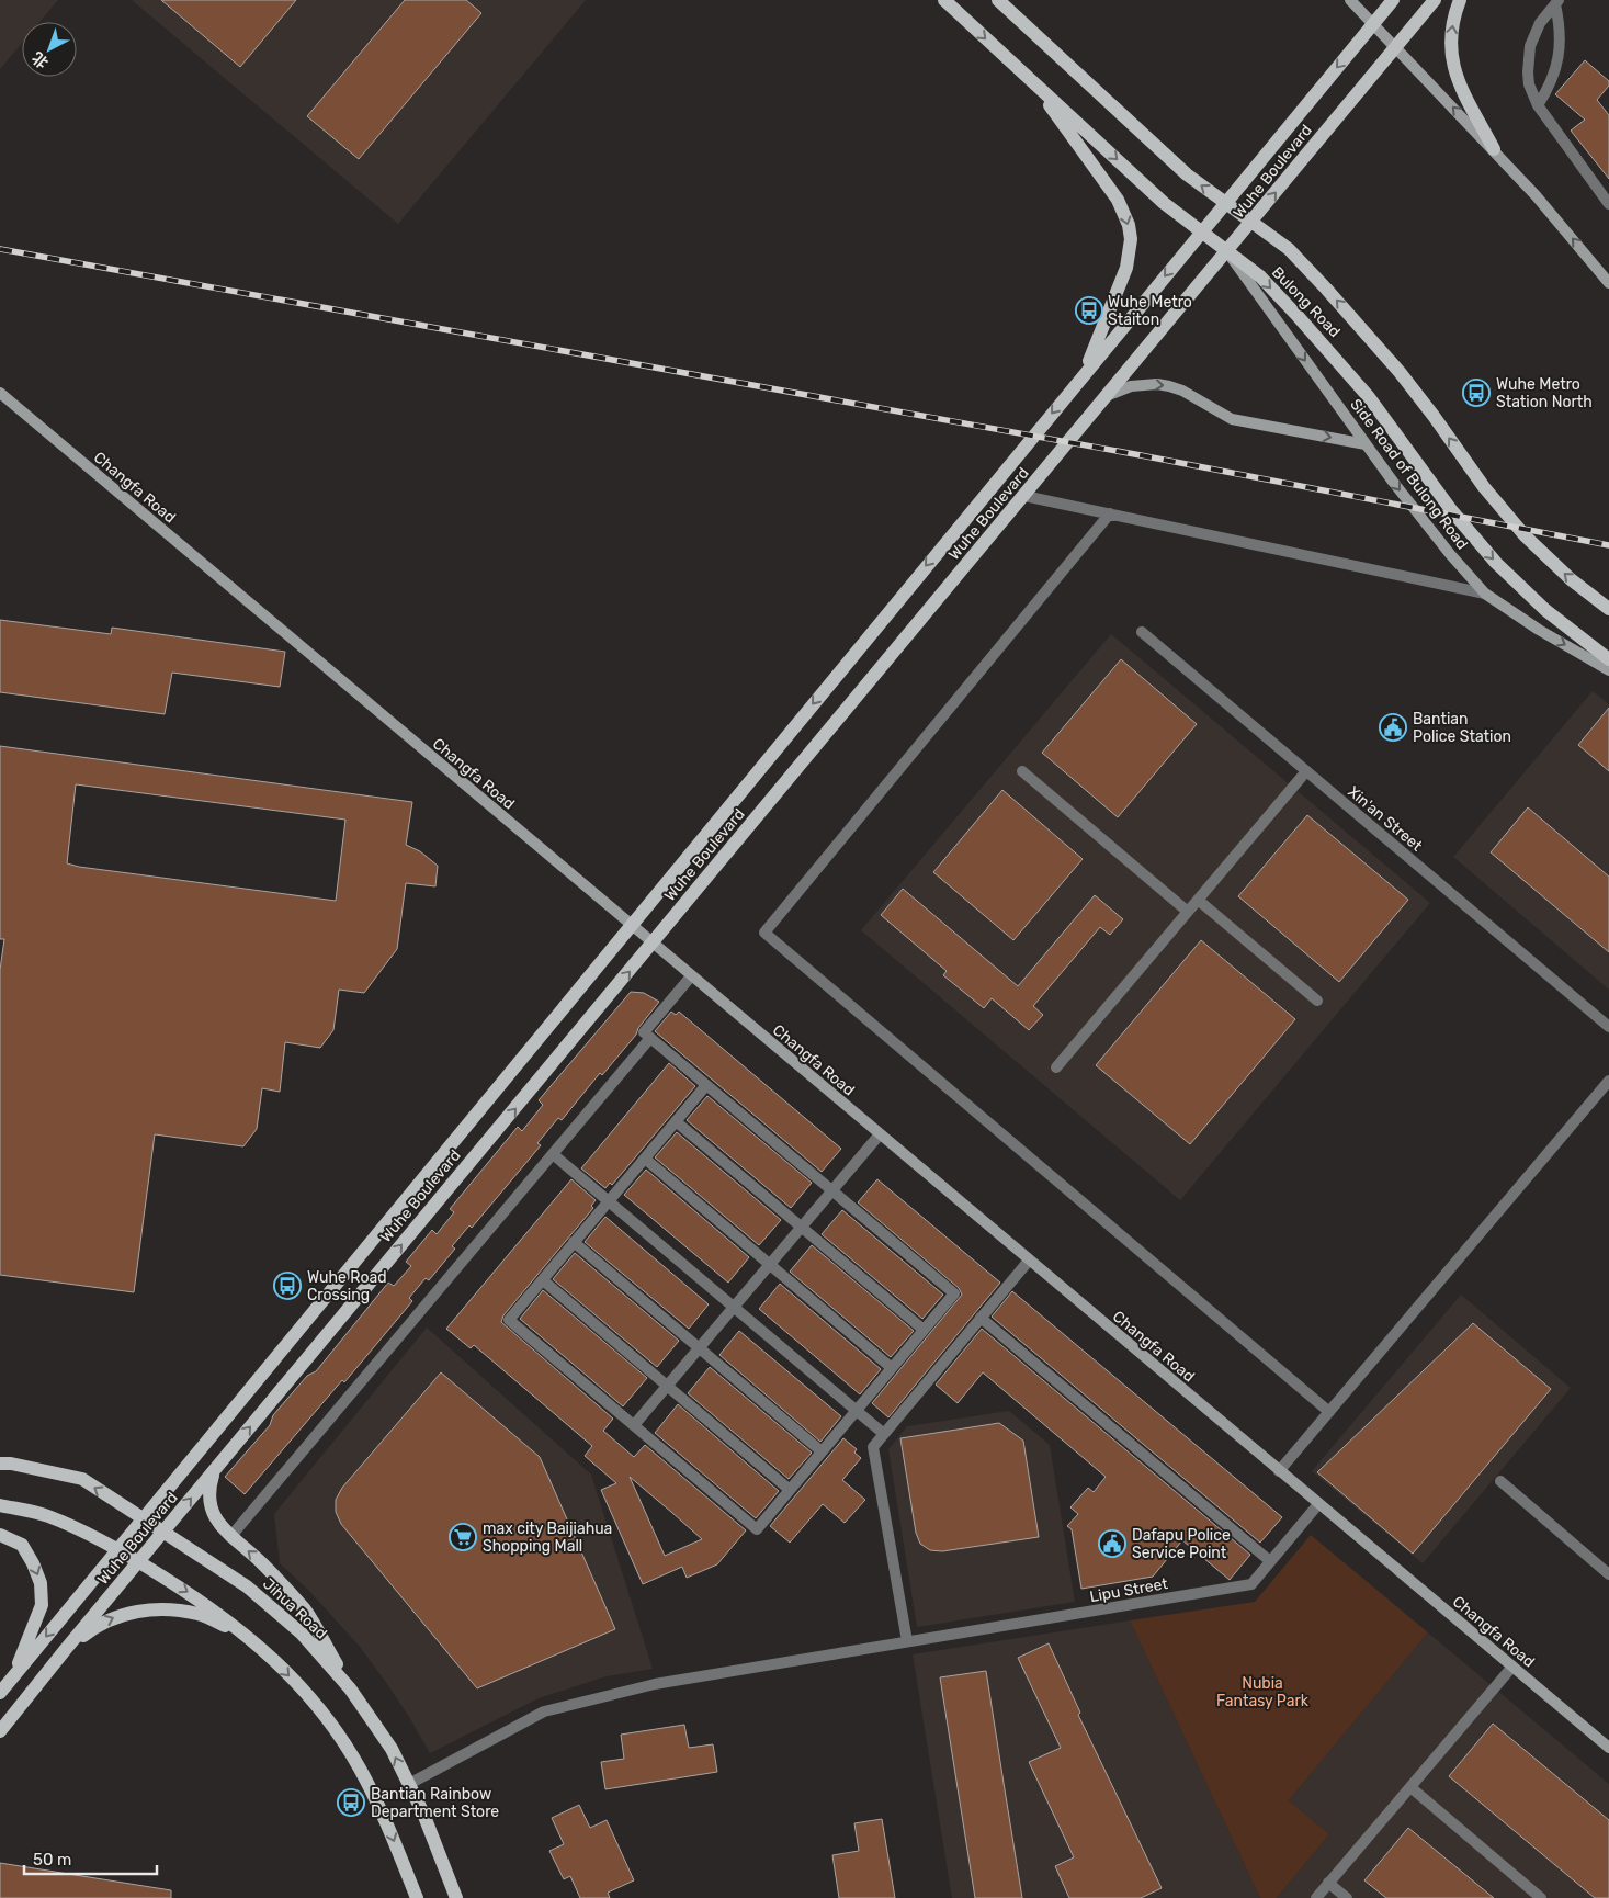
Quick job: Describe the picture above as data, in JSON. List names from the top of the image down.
{
  "streets": {
    "main road": ["Wuhe Boulevard", "Bulong Road", "Jihua Road"],
    "street": [
      "Side Road of Bulong Road",
      "Changfa Road",
      "Xin'an Street",
      "Lipu Street"
    ]
  },
  "crossings": [
    ["Wuhe Boulevard", "Bulong Road"],
    ["Wuhe Boulevard", "Side Road of Bulong Road"],
    ["Wuhe Boulevard", "Changfa Road"],
    ["Wuhe Boulevard", "Jihua Road"],
    ["Bulong Road", "Side Road of Bulong Road"],
    ["Changfa Road", "Lipu Street"],
    ["Lipu Street", "Jihua Road"]
  ],
  "one_way": ["Side Road of Bulong Road"],
  "parks": ["Nubia Fantasy Park"],
  "places": {
    "bus stop": [
      "Wuhe Metro Staiton",
      "Wuhe Metro Station North",
      "Wuhe Road Crossing",
      "Bantian Rainbow Department Store"
    ],
    "public building": ["Bantian Police Station", "Dafapu Police Service Point"],
    "supermarket": ["max city Baijiahua Shopping Mall"]
  },
  "scale_bar": "50 m",
  "north": "bottom left"
}
